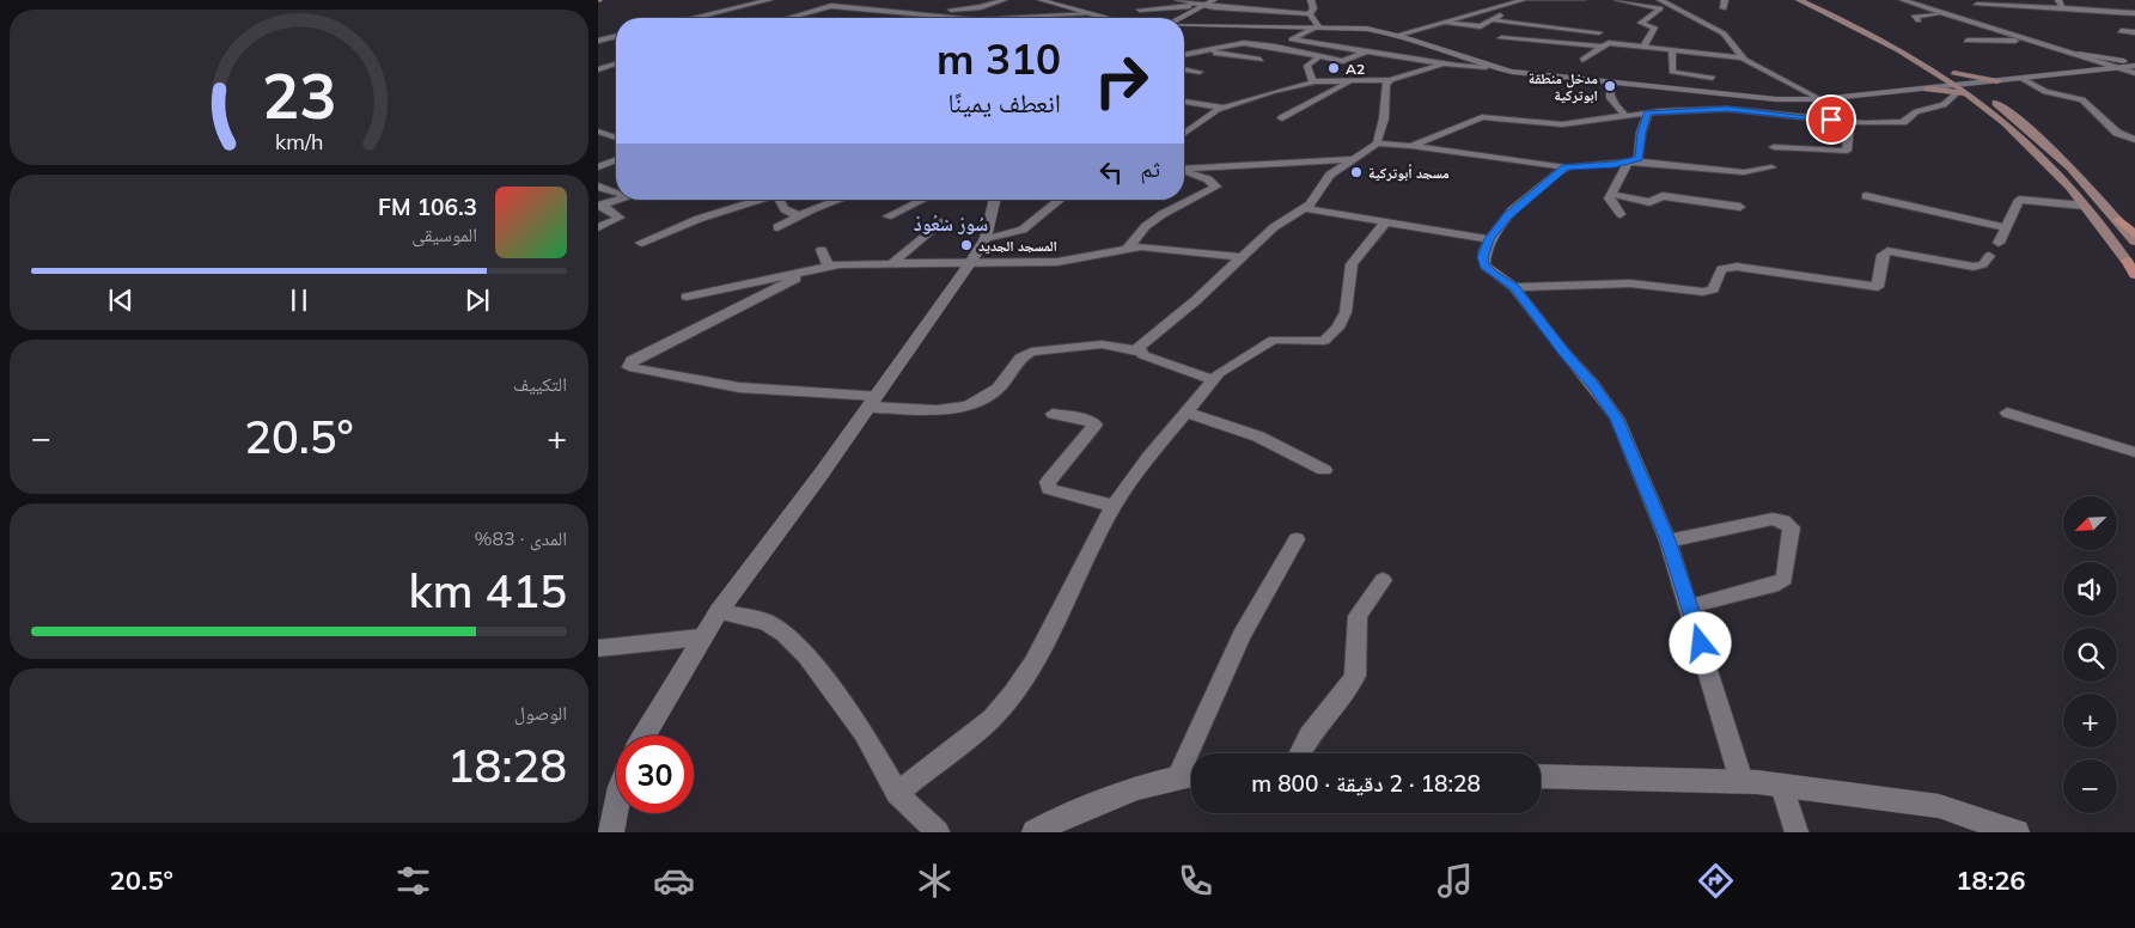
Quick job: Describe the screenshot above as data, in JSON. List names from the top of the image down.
{
  "districts": ["سُورْ سْعُودْ"],
  "places": [
    "A2",
    "مدخل منطقة ابوتركية",
    "مسجد أبوتركية",
    "المسجد الجديد"
  ],
  "north": "bottom left",
  "page": {
    "turn": ["310 m", "انعطف يمينًا"],
    "then": "ثم",
    "song": ["106.3 FM", "الموسيقى"],
    "tile": [
      "التكييف",
      ["المدى · 83%", "415 km"],
      ["الوصول", "18:28"]
    ],
    "heat": ["−", "20.5°", "+"],
    "map_buttons": ["+", "−"],
    "limit": "30",
    "trip": "18:28 · 2 دقيقة · 800 m",
    "tabs": ["18:26", "20.5°"],
    "gauge": ["23", "km/h"]
  }
}
